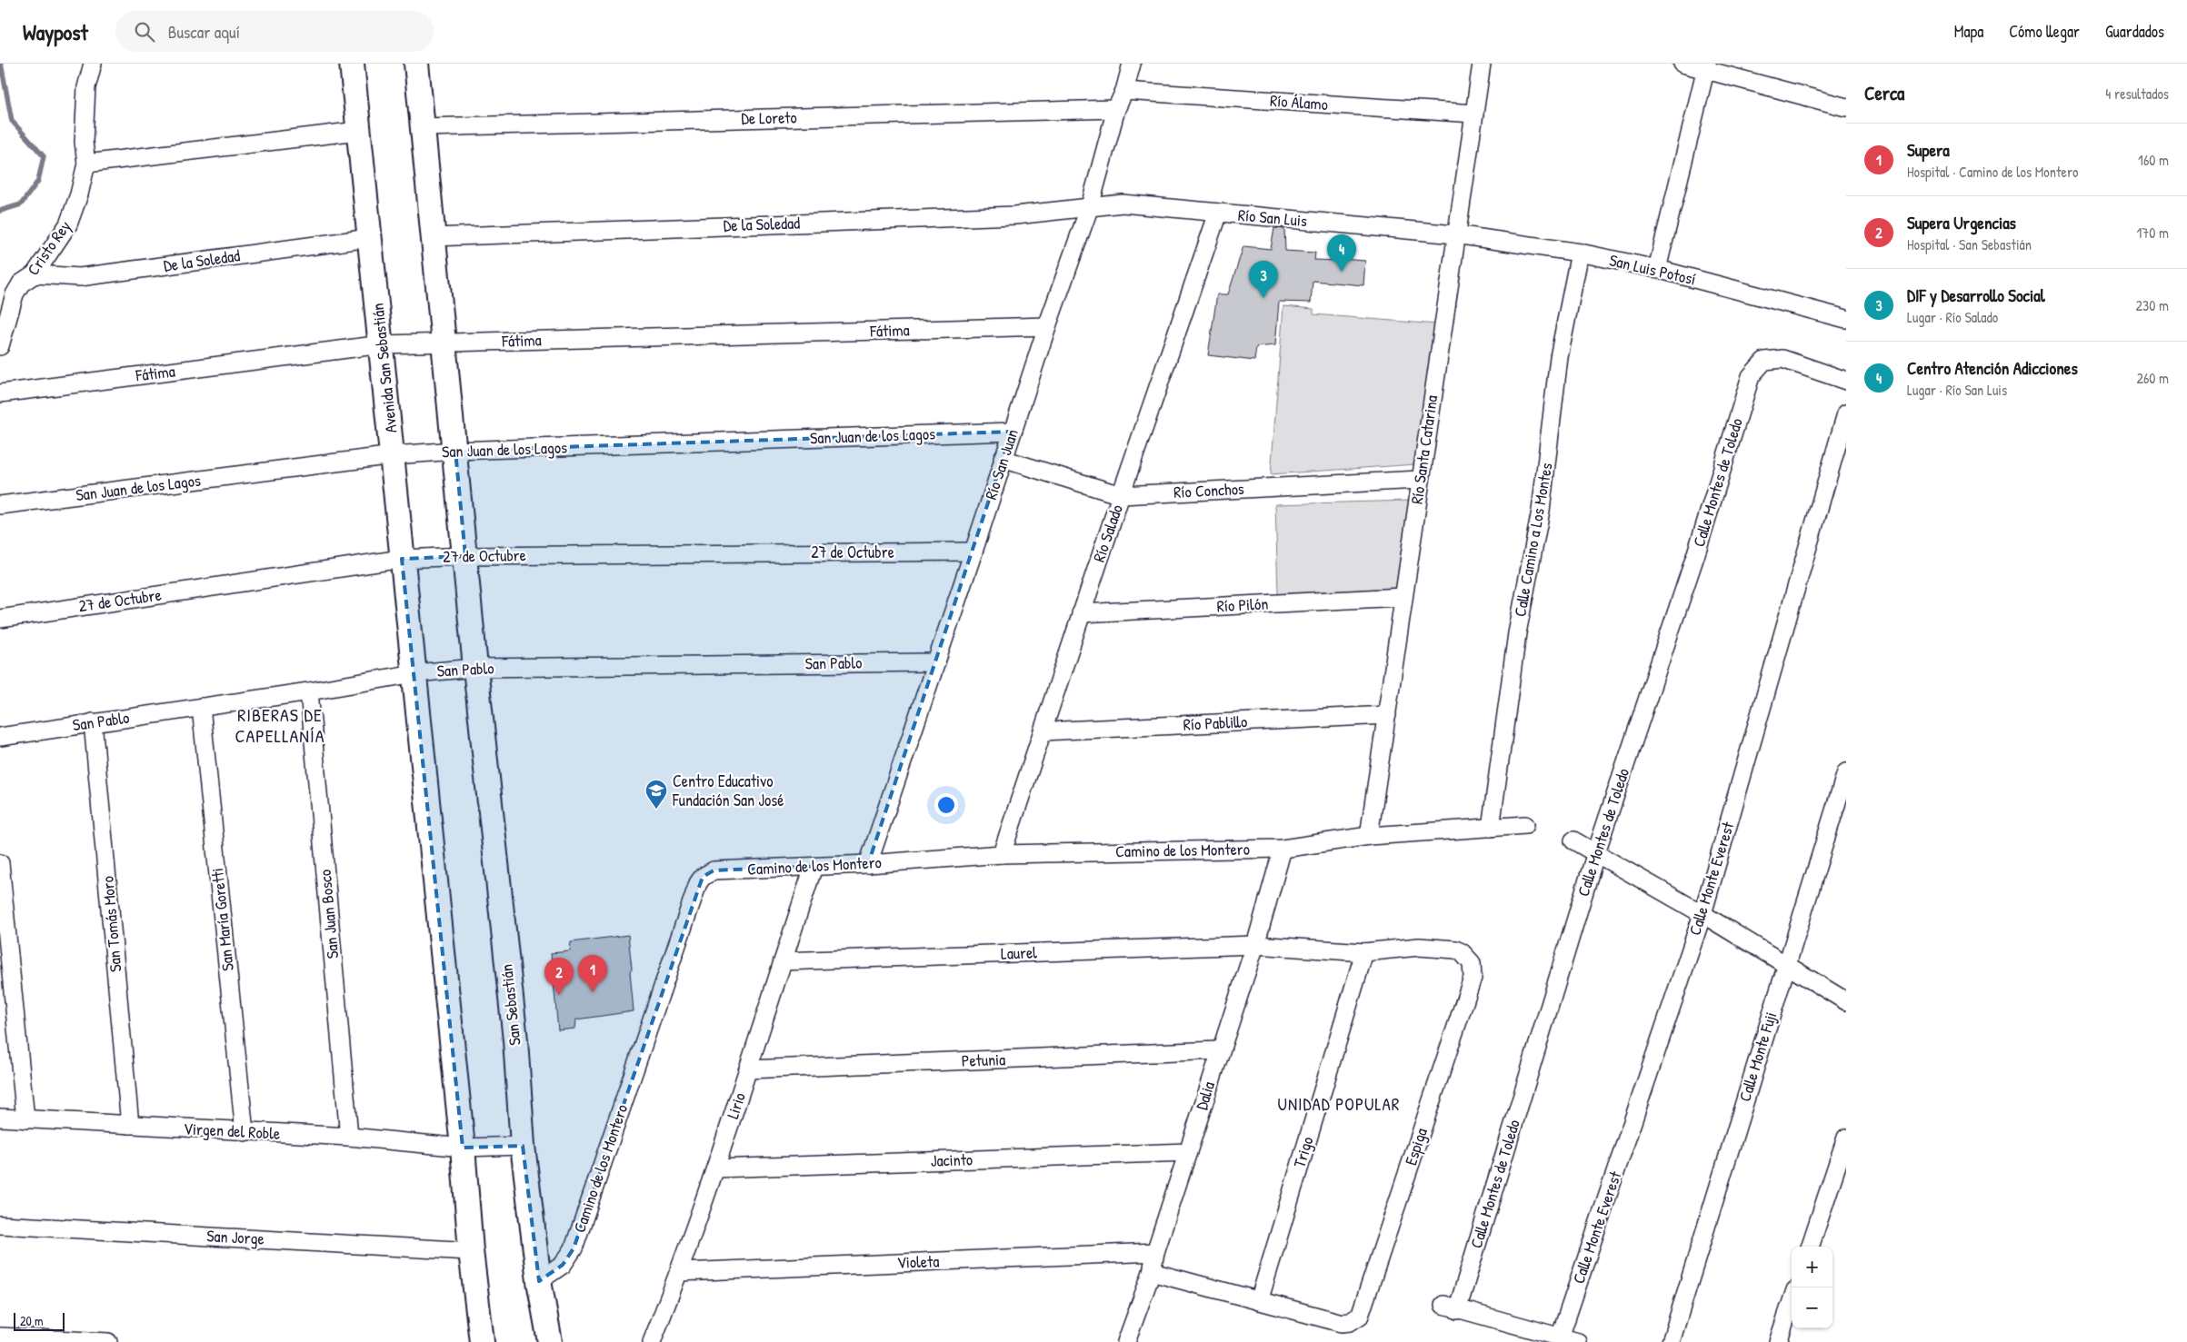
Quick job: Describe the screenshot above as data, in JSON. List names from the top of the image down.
{
  "streets": {
    "main road": ["Avenida San Sebastián", "San Sebastián"],
    "street": [
      "Río Álamo",
      "De Loreto",
      "Río San Luis",
      "De la Soledad",
      "Cristo Rey",
      "San Luis Potosí",
      "Fátima",
      "San Juan de los Lagos",
      "Río Santa Catarina",
      "Río San Juan",
      "Calle Montes de Toledo",
      "Río Conchos",
      "Río Salado",
      "Calle Camino a Los Montes",
      "27 de Octubre",
      "Río Pilón",
      "San Pablo",
      "Río Pablillo",
      "Camino de los Montero",
      "Calle Monte Everest",
      "San Juan Bosco",
      "San María Goretti",
      "San Tomás Moro",
      "Laurel",
      "Calle Monte Fuji",
      "Petunia",
      "Dalia",
      "Lirio",
      "Virgen del Roble",
      "Espiga",
      "Trigo",
      "Jacinto",
      "San Jorge",
      "Violeta"
    ]
  },
  "crossings": [
    ["Río Álamo", "Río Santa Catarina"],
    ["Río Álamo", "Río San Juan"],
    ["De Loreto", "Río San Juan"],
    ["Río San Luis", "De la Soledad"],
    ["Río San Luis", "San Luis Potosí"],
    ["Río San Luis", "Río Santa Catarina"],
    ["Río San Luis", "Río San Juan"],
    ["Río San Luis", "Río Salado"],
    ["De la Soledad", "Cristo Rey"],
    ["De la Soledad", "Avenida San Sebastián"],
    ["De la Soledad", "Río San Juan"],
    ["San Luis Potosí", "Río Santa Catarina"],
    ["San Luis Potosí", "Calle Camino a Los Montes"],
    ["Fátima", "Avenida San Sebastián"],
    ["Fátima", "Río San Juan"],
    ["Avenida San Sebastián", "San Juan de los Lagos"],
    ["Avenida San Sebastián", "27 de Octubre"],
    ["Avenida San Sebastián", "San Pablo"],
    ["San Juan de los Lagos", "Río San Juan"],
    ["Río Santa Catarina", "Río Conchos"],
    ["Río Santa Catarina", "Río Pilón"],
    ["Río Santa Catarina", "Río Pablillo"],
    ["Río Santa Catarina", "Camino de los Montero"],
    ["Río San Juan", "Río Conchos"],
    ["Río San Juan", "27 de Octubre"],
    ["Río San Juan", "San Pablo"],
    ["Río San Juan", "Camino de los Montero"],
    ["Calle Montes de Toledo", "Calle Monte Everest"],
    ["Río Conchos", "Río Salado"],
    ["Río Salado", "Río Pilón"],
    ["Río Salado", "Río Pablillo"],
    ["Río Salado", "Camino de los Montero"],
    ["Calle Camino a Los Montes", "Camino de los Montero"],
    ["San Pablo", "San Juan Bosco"],
    ["San Pablo", "San María Goretti"],
    ["San Pablo", "San Tomás Moro"],
    ["San Pablo", "San Sebastián"],
    ["Camino de los Montero", "San Sebastián"],
    ["Camino de los Montero", "Dalia"],
    ["Camino de los Montero", "Lirio"],
    ["San Juan Bosco", "Virgen del Roble"],
    ["San María Goretti", "Virgen del Roble"],
    ["San Tomás Moro", "Virgen del Roble"],
    ["Laurel", "Dalia"],
    ["Laurel", "Lirio"],
    ["Laurel", "Espiga"],
    ["Laurel", "Trigo"],
    ["San Sebastián", "Virgen del Roble"],
    ["Petunia", "Dalia"],
    ["Petunia", "Lirio"],
    ["Dalia", "Jacinto"],
    ["Dalia", "Violeta"],
    ["Lirio", "Jacinto"],
    ["Lirio", "Violeta"],
    ["Espiga", "Trigo"]
  ],
  "districts": ["RIBERAS DE CAPELLANÍA", "UNIDAD POPULAR"],
  "places": {
    "school or university": ["Centro Educativo Fundación San José"]
  },
  "scale_bar": "20 m",
  "page": {
    "header": "Waypost",
    "search": "Buscar aquí",
    "nav": ["Mapa", "Cómo llegar", "Guardados"],
    "heading": ["Cerca", "4 resultados"],
    "list": [
      {
        "mark": "1",
        "name": "Supera",
        "note": "Hospital · Camino de los Montero",
        "value": "160 m"
      },
      {
        "mark": "2",
        "name": "Supera Urgencias",
        "note": "Hospital · San Sebastián",
        "value": "170 m"
      },
      {
        "mark": "3",
        "name": "DIF y Desarrollo Social",
        "note": "Lugar · Río Salado",
        "value": "230 m"
      },
      {
        "mark": "4",
        "name": "Centro Atención Adicciones",
        "note": "Lugar · Río San Luis",
        "value": "260 m"
      }
    ],
    "pins": [
      "4",
      "3",
      "1",
      "2"
    ],
    "map_buttons": ["+", "−"],
    "scale": "20 m"
  }
}
